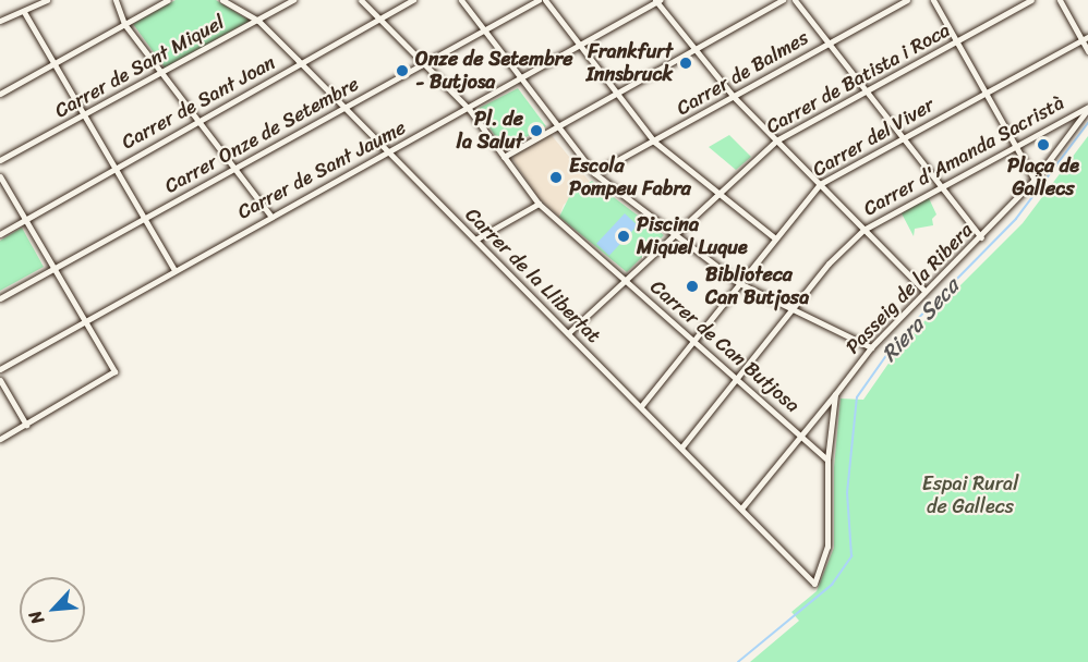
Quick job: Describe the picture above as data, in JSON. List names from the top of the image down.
{
  "streets": {
    "street": [
      "Carrer de Sant Miquel",
      "Carrer de Balmes",
      "Carrer de Batista i Roca",
      "Carrer de Sant Joan",
      "Carrer Onze de Setembre",
      "Carrer del Viver",
      "Carrer d'Amanda Sacristà",
      "Carrer de Sant Jaume",
      "Carrer de la Llibertat",
      "Passeig de la Ribera",
      "Carrer de Can Butjosa"
    ]
  },
  "crossings": [
    ["Carrer de Sant Miquel", "Carrer de la Llibertat"],
    ["Carrer de Batista i Roca", "Carrer de la Llibertat"],
    ["Carrer de Batista i Roca", "Carrer de Can Butjosa"],
    ["Carrer de Sant Joan", "Carrer de la Llibertat"],
    ["Carrer de Sant Joan", "Carrer de Can Butjosa"],
    ["Carrer Onze de Setembre", "Carrer de la Llibertat"],
    ["Carrer Onze de Setembre", "Carrer de Can Butjosa"],
    ["Carrer del Viver", "Carrer de la Llibertat"],
    ["Carrer del Viver", "Carrer de Can Butjosa"],
    ["Carrer d'Amanda Sacristà", "Carrer de la Llibertat"],
    ["Carrer d'Amanda Sacristà", "Passeig de la Ribera"],
    ["Carrer d'Amanda Sacristà", "Carrer de Can Butjosa"],
    ["Carrer de Sant Jaume", "Carrer de la Llibertat"],
    ["Carrer de Sant Jaume", "Carrer de Can Butjosa"],
    ["Carrer de la Llibertat", "Passeig de la Ribera"],
    ["Carrer de la Llibertat", "Carrer de Can Butjosa"],
    ["Passeig de la Ribera", "Carrer de Can Butjosa"]
  ],
  "water": ["Riera Seca"],
  "parks": ["Espai Rural de Gallecs"],
  "places": [
    "Frankfurt Innsbruck",
    "Onze de Setembre - Butjosa",
    "Pl. de la Salut",
    "Plaça de Gallecs",
    "Escola Pompeu Fabra",
    "Piscina Miquel Luque",
    "Biblioteca Can Butjosa"
  ],
  "north": "bottom left"
}
